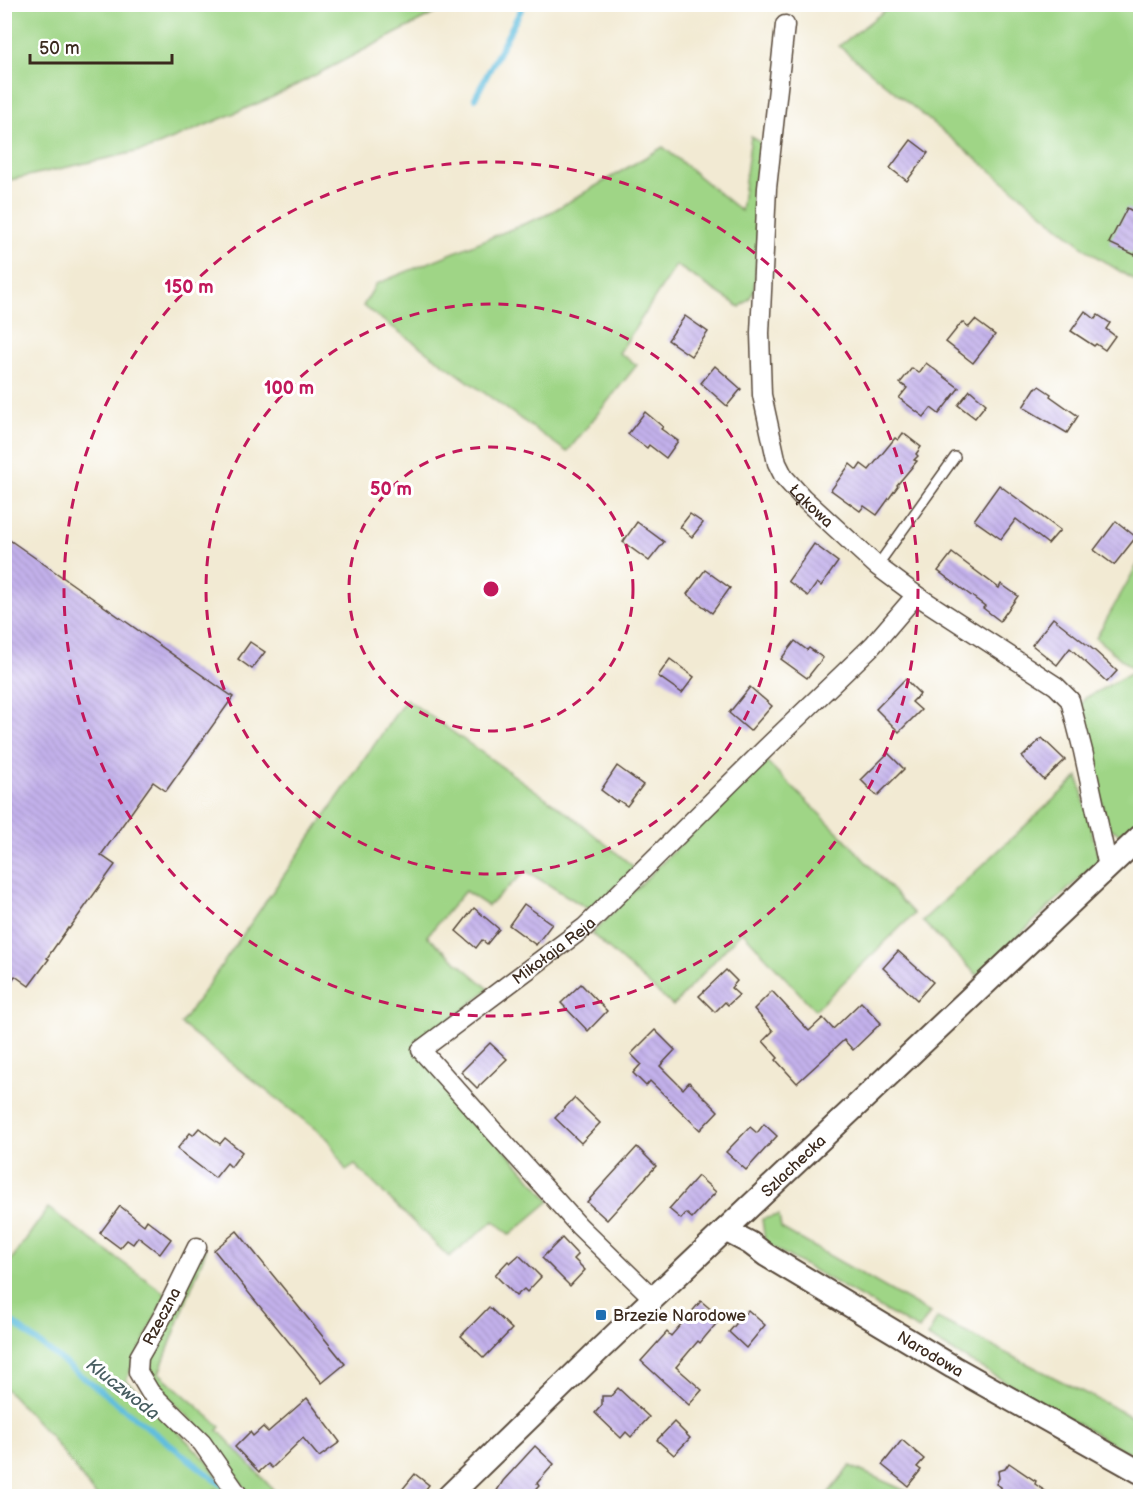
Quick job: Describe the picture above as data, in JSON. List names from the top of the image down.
{
  "streets": {
    "street": [
      "Łąkowa",
      "Mikołaja Reja",
      "Szlachecka",
      "Rzeczna",
      "Narodowa"
    ]
  },
  "crossings": [
    ["Łąkowa", "Mikołaja Reja"],
    ["Łąkowa", "Szlachecka"],
    ["Mikołaja Reja", "Szlachecka"],
    ["Szlachecka", "Narodowa"]
  ],
  "water": ["Kluczwoda"],
  "places": {
    "transit": ["Brzezie Narodowe"]
  },
  "scale_bar": "50 m",
  "rings": ["150 m", "100 m", "50 m"]
}
